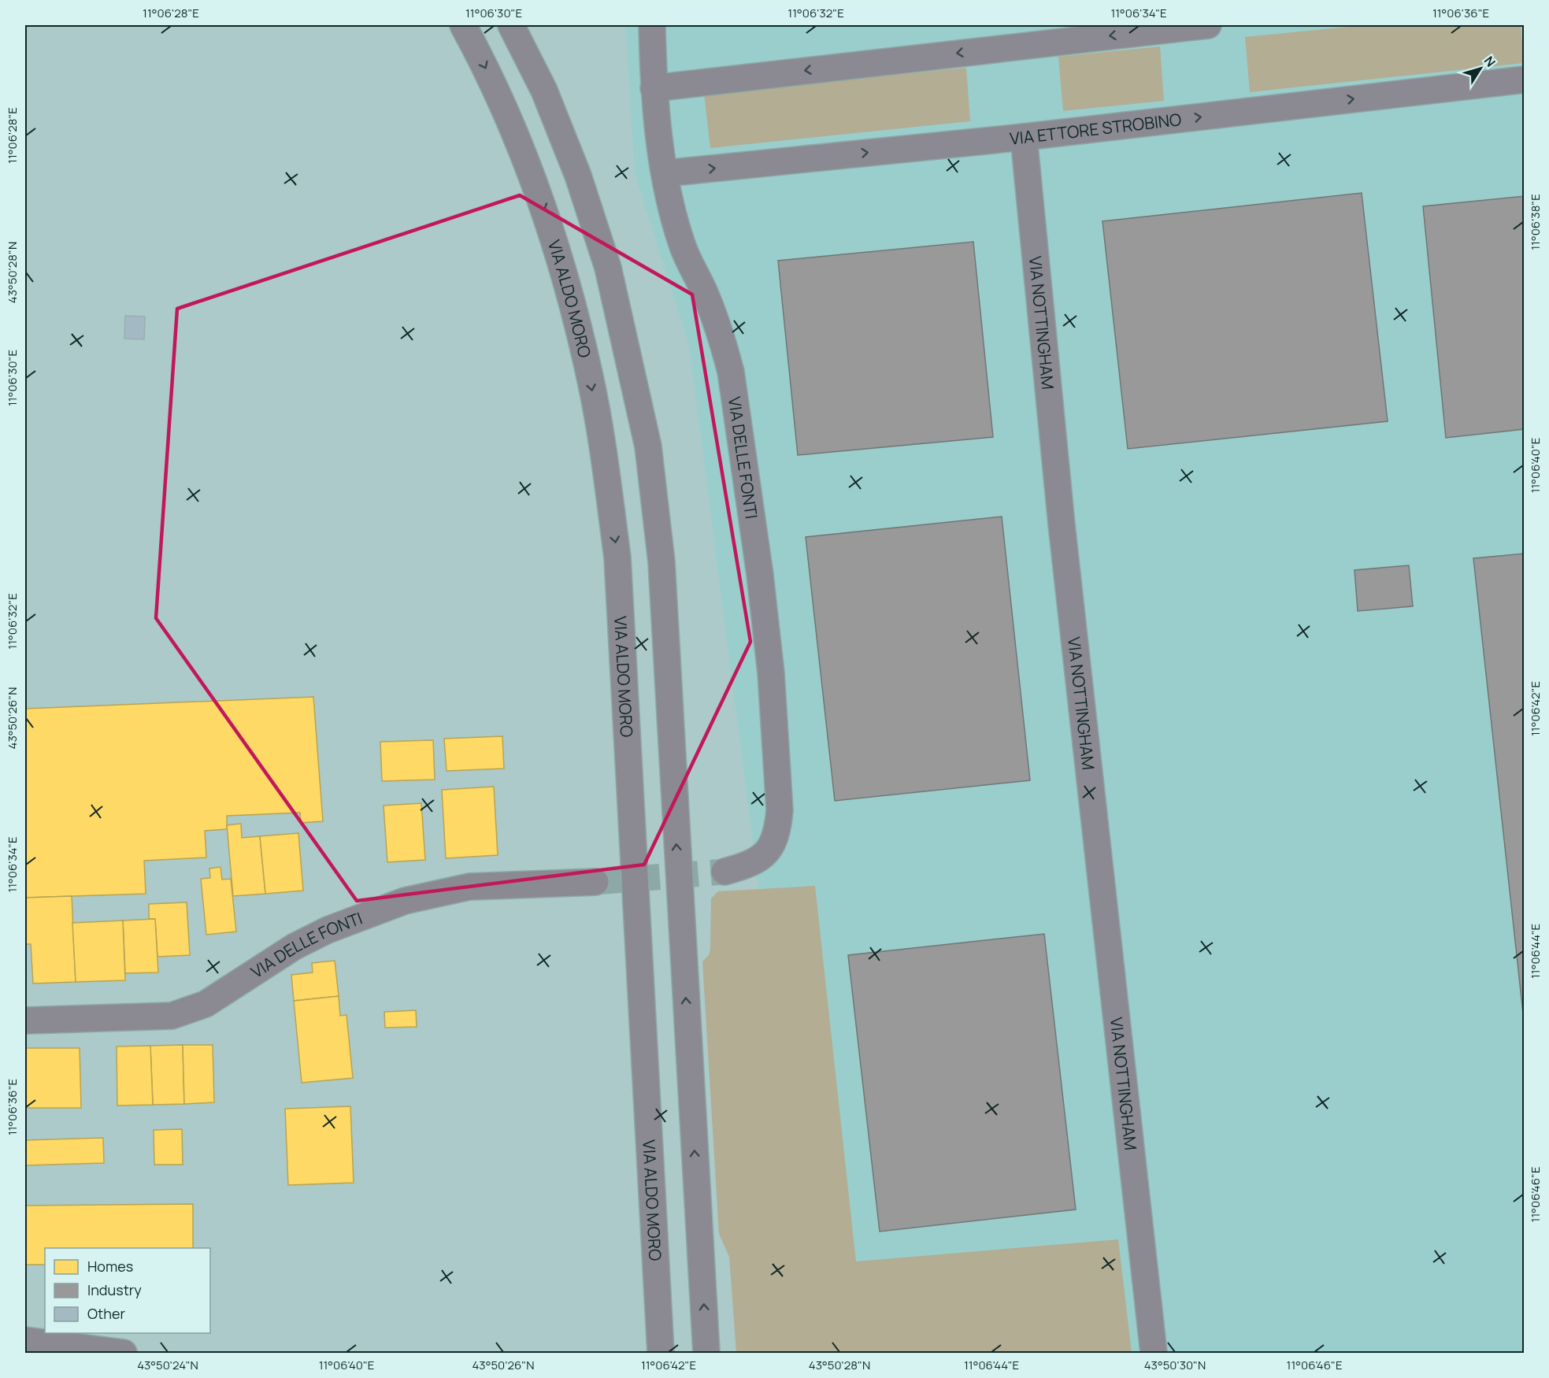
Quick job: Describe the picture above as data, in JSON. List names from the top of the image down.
{
  "streets": {
    "street": [
      "VIA ETTORE STROBINO",
      "VIA ALDO MORO",
      "VIA NOTTINGHAM",
      "VIA DELLE FONTI"
    ]
  },
  "crossings": [
    ["VIA ETTORE STROBINO", "VIA NOTTINGHAM"],
    ["VIA ETTORE STROBINO", "VIA DELLE FONTI"]
  ],
  "legend": ["Homes", "Industry", "Other"],
  "north": "top right",
  "coordinates": [
    "11°06'28\"E",
    "11°06'30\"E",
    "11°06'32\"E",
    "11°06'34\"E",
    "11°06'36\"E",
    "11°06'38\"E",
    "43°50'28\"N",
    "11°06'40\"E",
    "11°06'42\"E",
    "43°50'26\"N",
    "11°06'44\"E",
    "11°06'46\"E",
    "43°50'24\"N",
    "43°50'30\"N"
  ]
}
